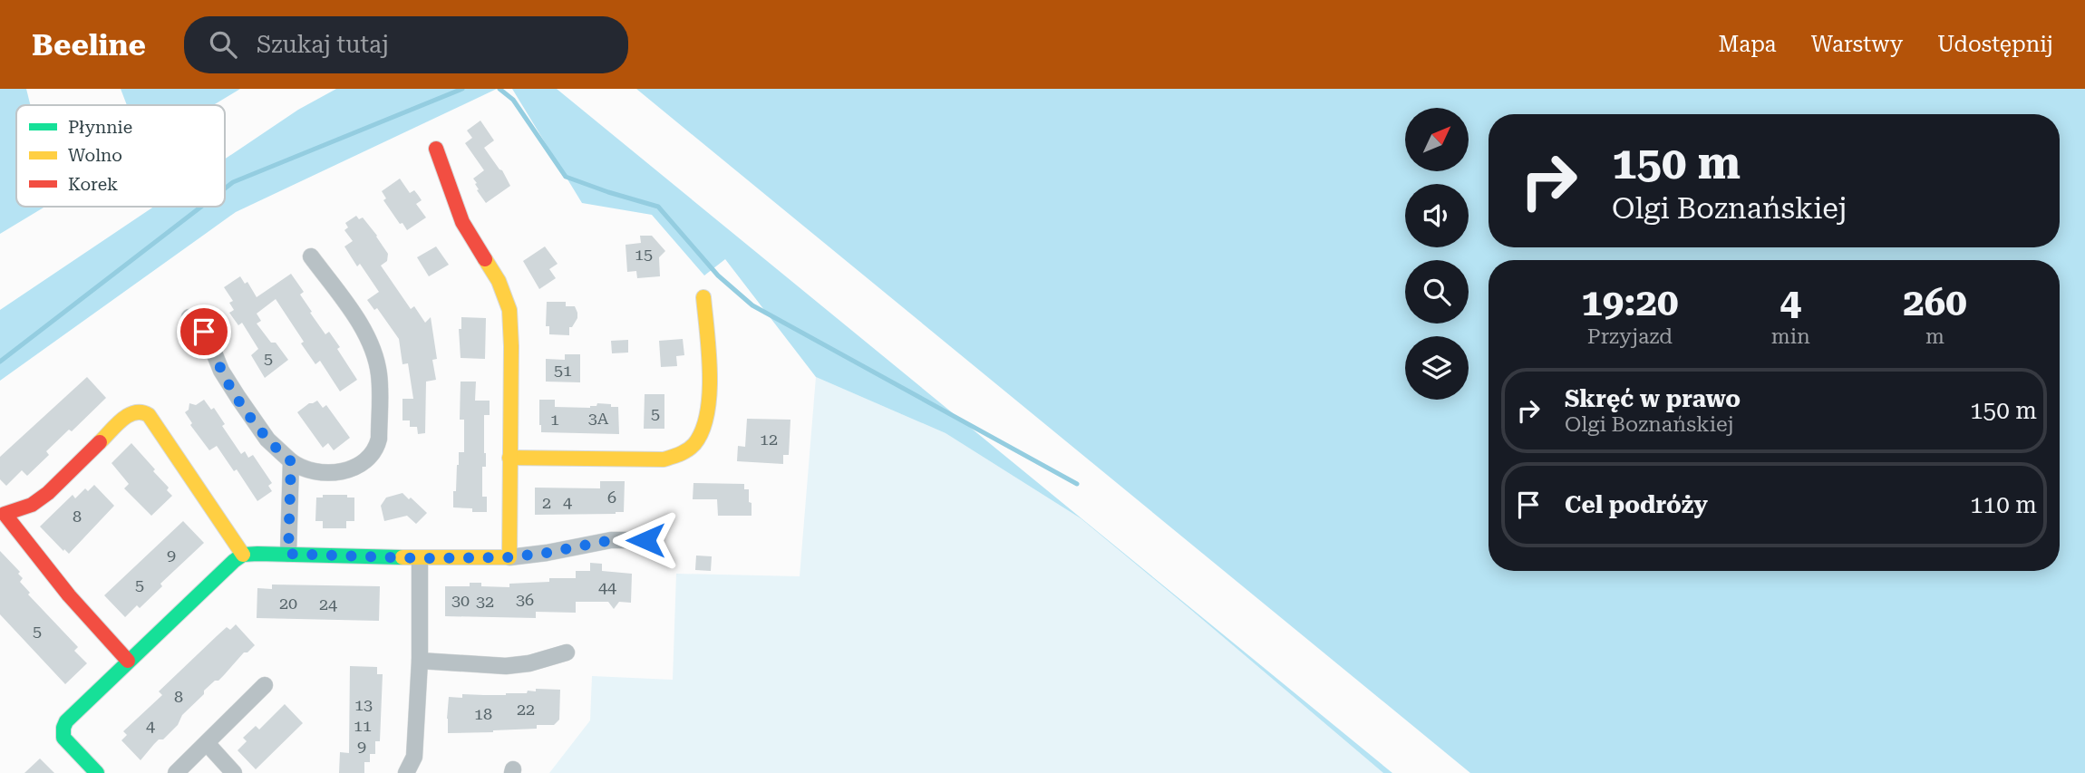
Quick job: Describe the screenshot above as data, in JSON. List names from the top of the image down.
{
  "house_numbers": [
    "15",
    "5",
    "51",
    "5",
    "3A",
    "1",
    "12",
    "6",
    "4",
    "2",
    "8",
    "9",
    "5",
    "44",
    "36",
    "30",
    "32",
    "20",
    "24",
    "5",
    "8",
    "13",
    "22",
    "18",
    "4",
    "11",
    "9"
  ],
  "legend": ["Płynnie", "Wolno", "Korek"],
  "north": "top right",
  "page": {
    "header": "Beeline",
    "search": "Szukaj tutaj",
    "nav": ["Mapa", "Warstwy", "Udostępnij"],
    "turn": ["150 m", "Olgi Boznańskiej"],
    "eta": [
      "19:20",
      "Przyjazd",
      "4",
      "min",
      "260",
      "m"
    ],
    "list": [
      {
        "name": "Skręć w prawo",
        "note": "Olgi Boznańskiej",
        "value": "150 m"
      },
      {
        "name": "Cel podróży",
        "value": "110 m"
      }
    ]
  }
}
